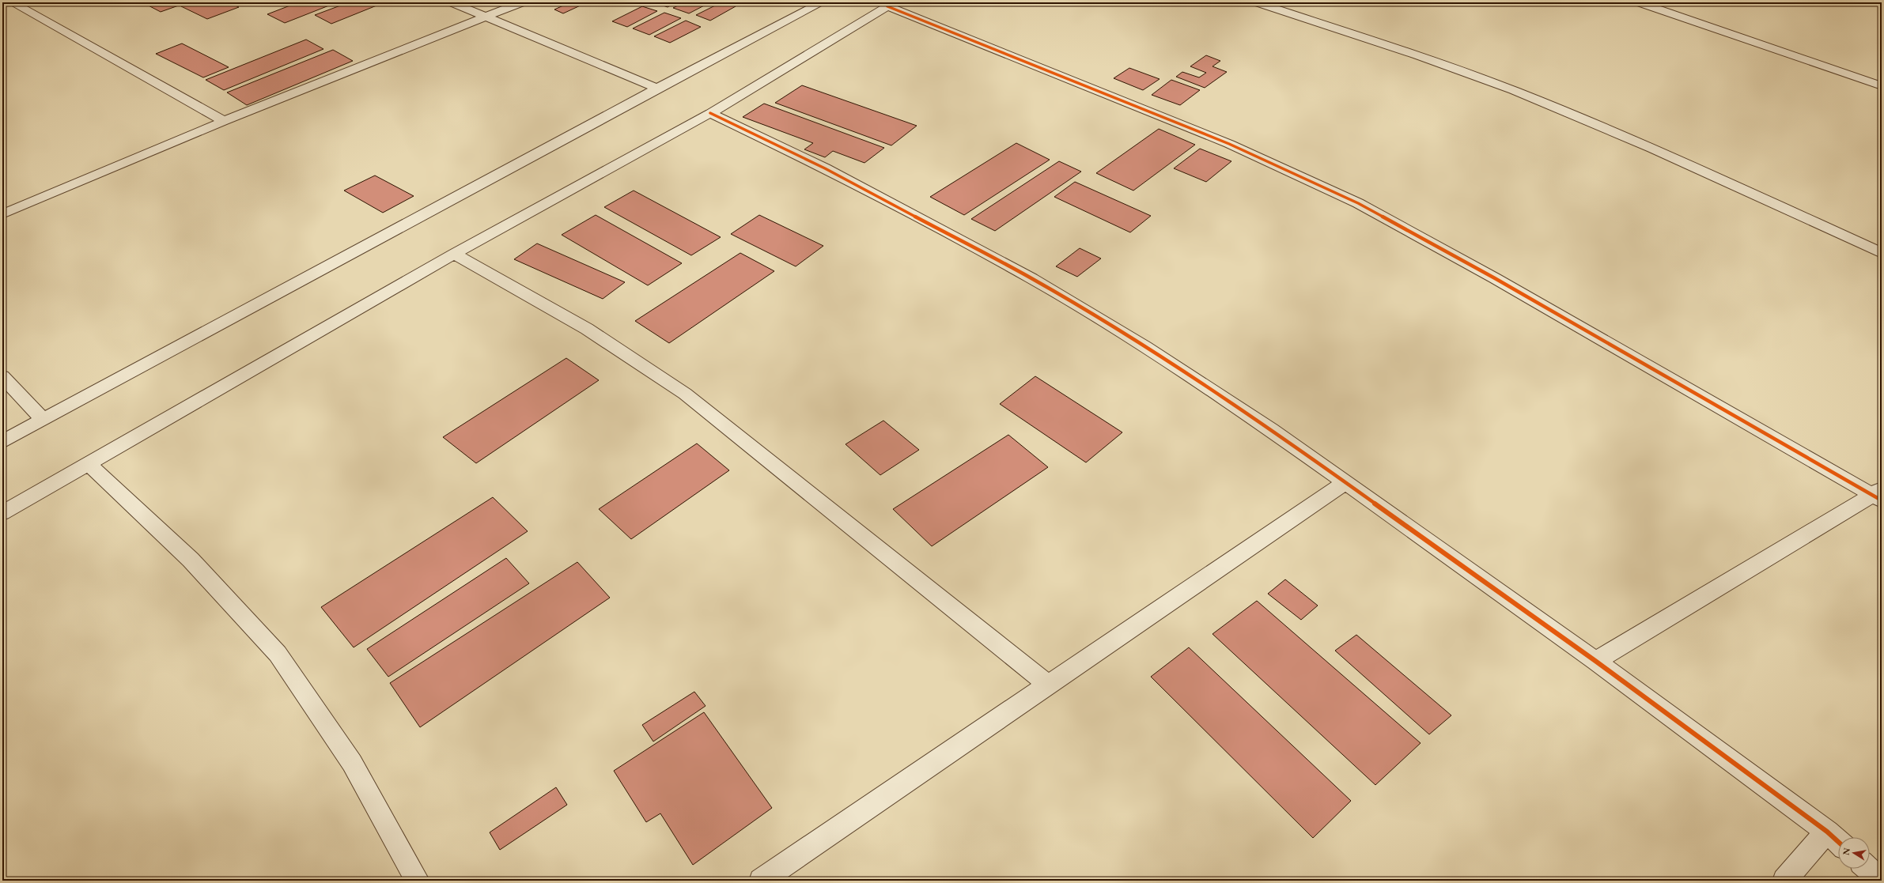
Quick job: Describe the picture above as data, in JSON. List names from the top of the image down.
{
  "north": "left"
}
